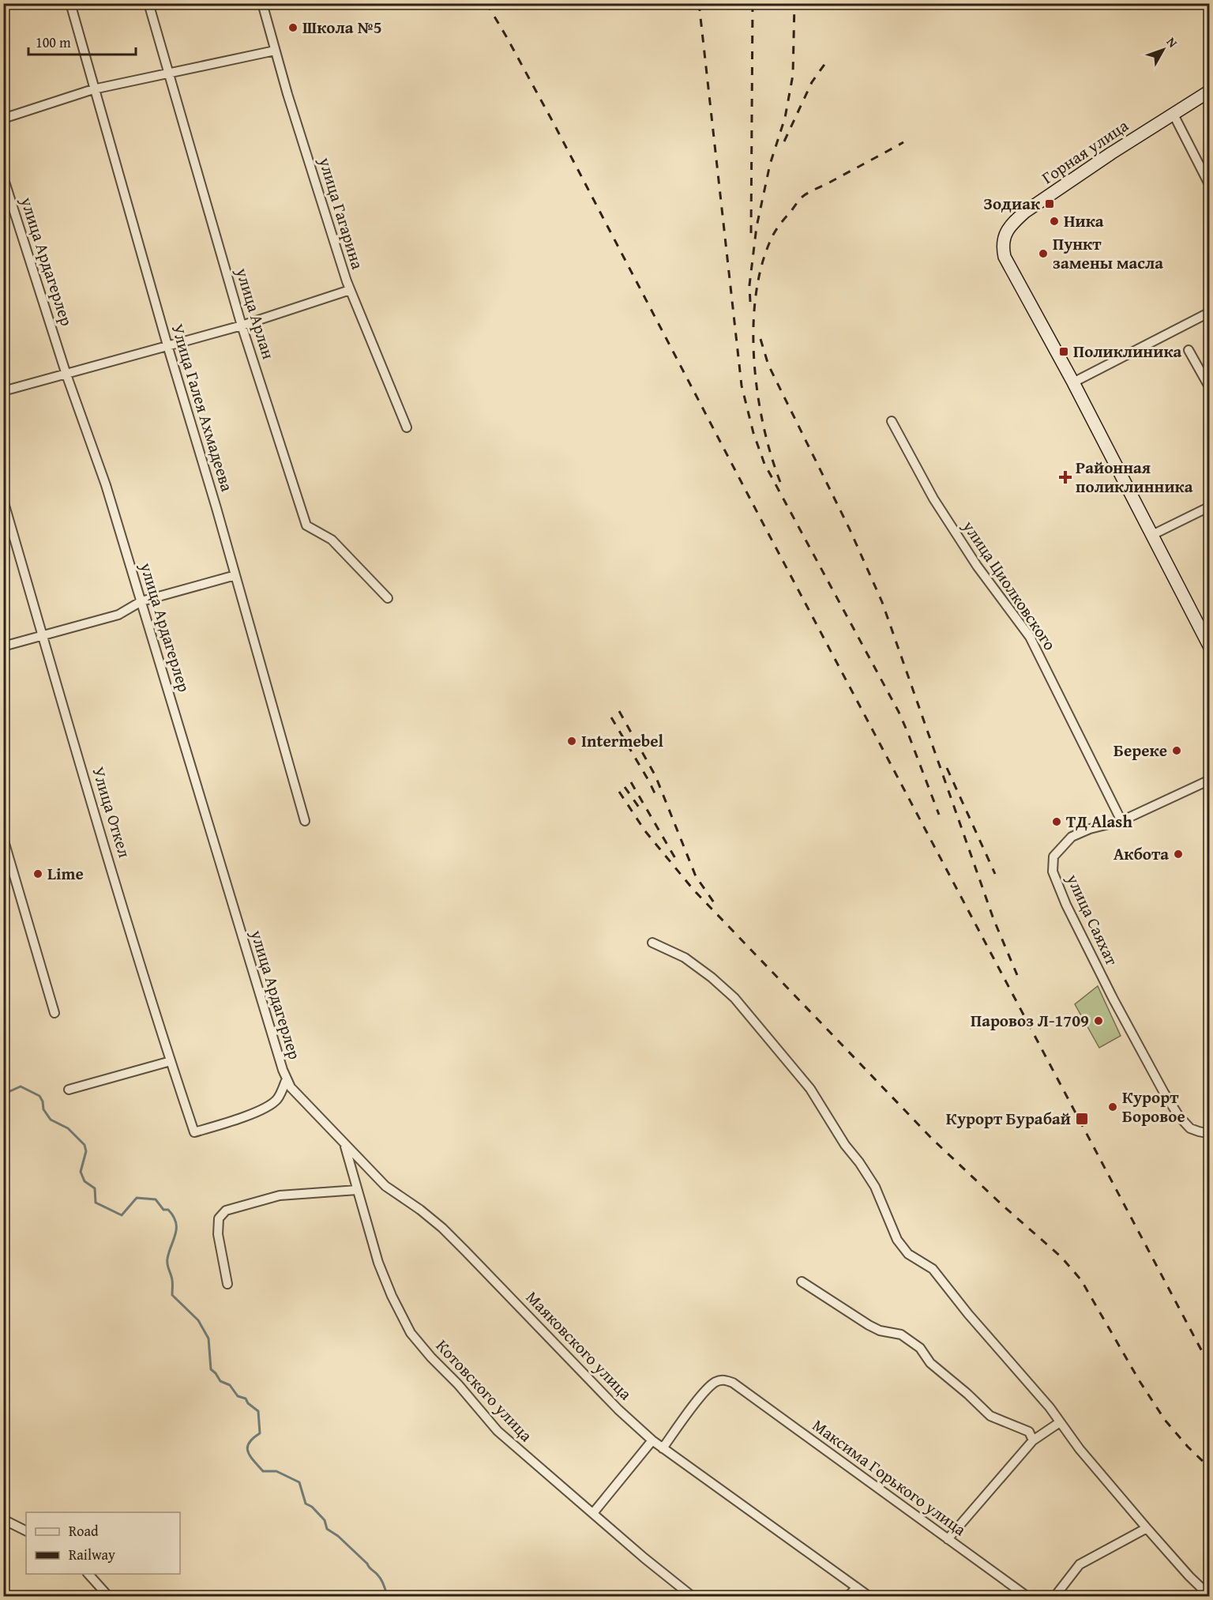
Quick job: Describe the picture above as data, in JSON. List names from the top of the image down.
{
  "streets": {
    "main road": ["Горная улица"],
    "street": [
      "улица Гагарина",
      "улица Ардагерлер",
      "улица Арлан",
      "Улица Галея Ахмадеева",
      "улица Циолковского",
      "Улица Откел",
      "улица Саяхат",
      "Маяковского улица",
      "Котовского улица",
      "Максима Горького улица"
    ]
  },
  "crossings": [
    ["улица Ардагерлер", "Улица Откел"],
    ["улица Ардагерлер", "Маяковского улица"],
    ["улица Циолковского", "улица Саяхат"],
    ["Маяковского улица", "Котовского улица"],
    ["Маяковского улица", "Максима Горького улица"]
  ],
  "places": {
    "other": [
      "Школа №5",
      "Ника",
      "Пункт замены масла",
      "Intermebel",
      "Береке",
      "ТД Alash",
      "Акбота",
      "Lime",
      "Паровоз Л-1709",
      "Курорт Боровое"
    ],
    "transit": ["Зодиак", "Поликлиника", "Курорт Бурабай"],
    "health": ["Районная поликлинника"]
  },
  "legend": ["Road", "Railway"],
  "scale_bar": "100 m",
  "north": "top right"
}
